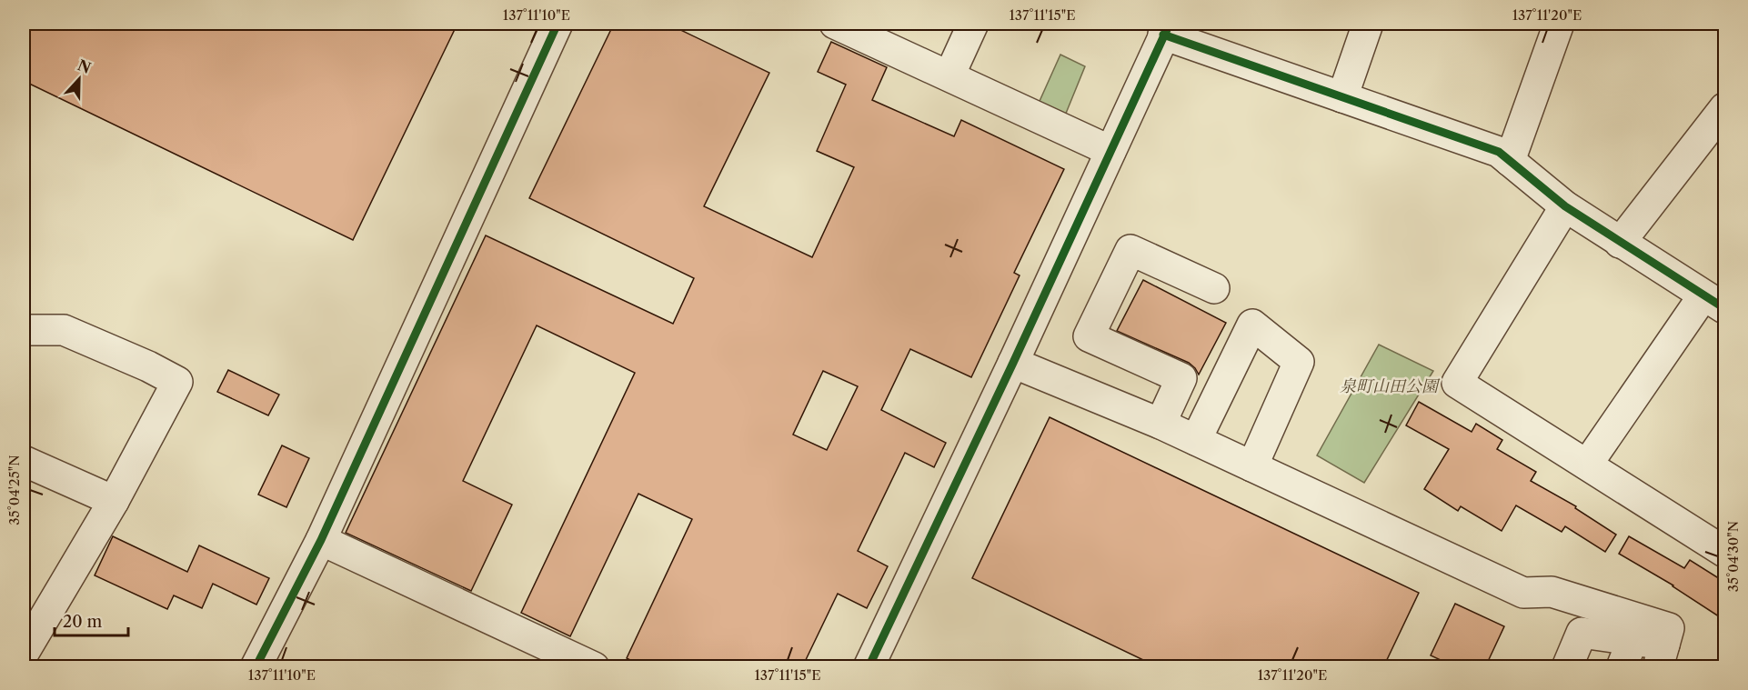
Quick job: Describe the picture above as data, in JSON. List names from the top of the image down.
{
  "parks": ["泉町山田公園"],
  "scale_bar": "20 m",
  "north": "top",
  "coordinates": [
    "137°11'10\"E",
    "137°11'15\"E",
    "137°11'20\"E",
    "35°04'25\"N",
    "35°04'30\"N"
  ]
}
